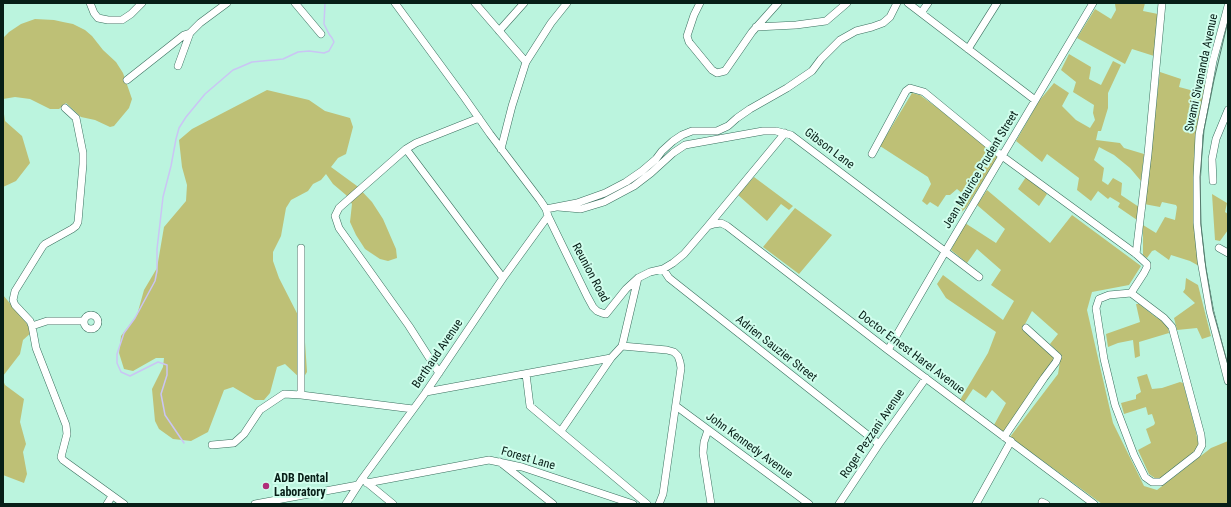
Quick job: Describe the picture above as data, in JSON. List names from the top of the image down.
{
  "streets": {
    "street": [
      "Swami Sivananda Avenue",
      "Gibson Lane",
      "Jean Maurice Prudent Street",
      "Reunion Road",
      "Adrien Sauzier Street",
      "Doctor Ernest Harel Avenue",
      "Berthaud Avenue",
      "Roger Pezzani Avenue",
      "John Kennedy Avenue",
      "Forest Lane"
    ]
  },
  "crossings": [
    ["Gibson Lane", "Jean Maurice Prudent Street"],
    ["Gibson Lane", "Reunion Road"],
    ["Jean Maurice Prudent Street", "Doctor Ernest Harel Avenue"],
    ["Reunion Road", "Adrien Sauzier Street"],
    ["Reunion Road", "Doctor Ernest Harel Avenue"],
    ["Reunion Road", "Berthaud Avenue"],
    ["Adrien Sauzier Street", "Roger Pezzani Avenue"],
    ["Doctor Ernest Harel Avenue", "Roger Pezzani Avenue"],
    ["Berthaud Avenue", "Forest Lane"]
  ],
  "places": ["ADB Dental Laboratory"]
}
